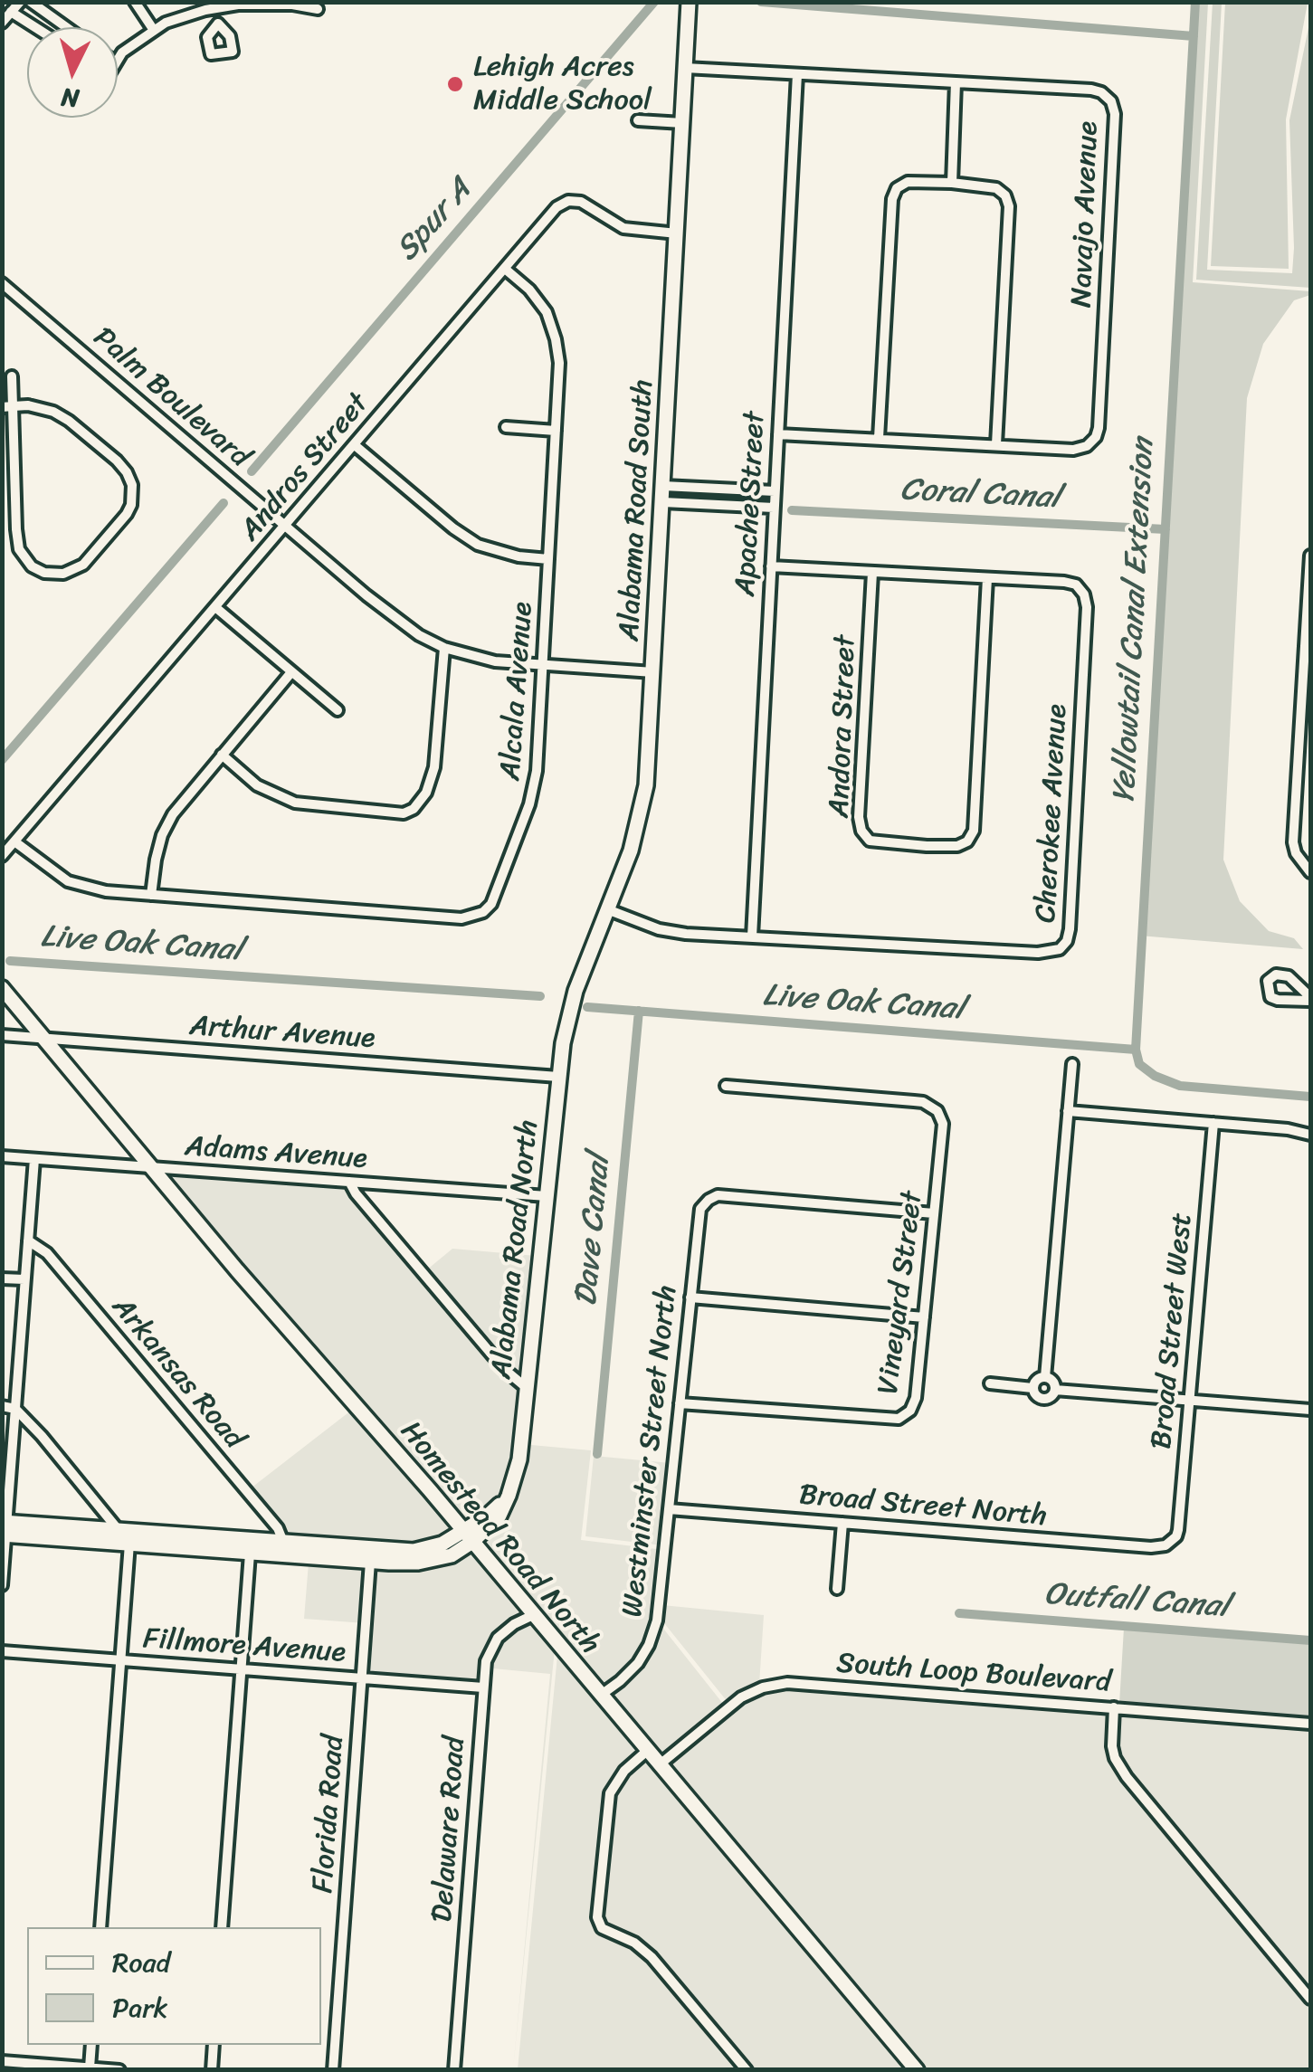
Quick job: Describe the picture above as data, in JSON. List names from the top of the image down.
{
  "streets": {
    "main road": ["Alabama Road South", "Alabama Road North", "Homestead Road North"],
    "street": [
      "Navajo Avenue",
      "Palm Boulevard",
      "Andros Street",
      "Apache Street",
      "Alcala Avenue",
      "Andora Street",
      "Cherokee Avenue",
      "Arthur Avenue",
      "Adams Avenue",
      "Vineyard Street",
      "Broad Street West",
      "Arkansas Road",
      "Westminster Street North",
      "Broad Street North",
      "Fillmore Avenue",
      "South Loop Boulevard",
      "Florida Road",
      "Delaware Road"
    ]
  },
  "crossings": [
    ["Navajo Avenue", "Apache Street"],
    ["Navajo Avenue", "Alabama Road South"],
    ["Palm Boulevard", "Andros Street"],
    ["Palm Boulevard", "Alabama Road South"],
    ["Palm Boulevard", "Alcala Avenue"],
    ["Andros Street", "Alabama Road South"],
    ["Andros Street", "Alcala Avenue"],
    ["Apache Street", "Cherokee Avenue"],
    ["Alabama Road South", "Cherokee Avenue"],
    ["Alabama Road South", "Alabama Road North"],
    ["Andora Street", "Cherokee Avenue"],
    ["Arthur Avenue", "Alabama Road North"],
    ["Arthur Avenue", "Homestead Road North"],
    ["Adams Avenue", "Alabama Road North"],
    ["Adams Avenue", "Homestead Road North"],
    ["Alabama Road North", "Homestead Road North"],
    ["Vineyard Street", "Westminster Street North"],
    ["Broad Street West", "Broad Street North"],
    ["Westminster Street North", "Broad Street North"],
    ["Westminster Street North", "Homestead Road North"],
    ["Homestead Road North", "South Loop Boulevard"],
    ["Homestead Road North", "Delaware Road"],
    ["Fillmore Avenue", "Florida Road"],
    ["Fillmore Avenue", "Delaware Road"]
  ],
  "water": [
    "Spur A",
    "Coral Canal",
    "Yellowtail Canal Extension",
    "Live Oak Canal",
    "Dave Canal",
    "Outfall Canal"
  ],
  "places": ["Lehigh Acres Middle School"],
  "legend": ["Road", "Park"],
  "north": "bottom"
}
